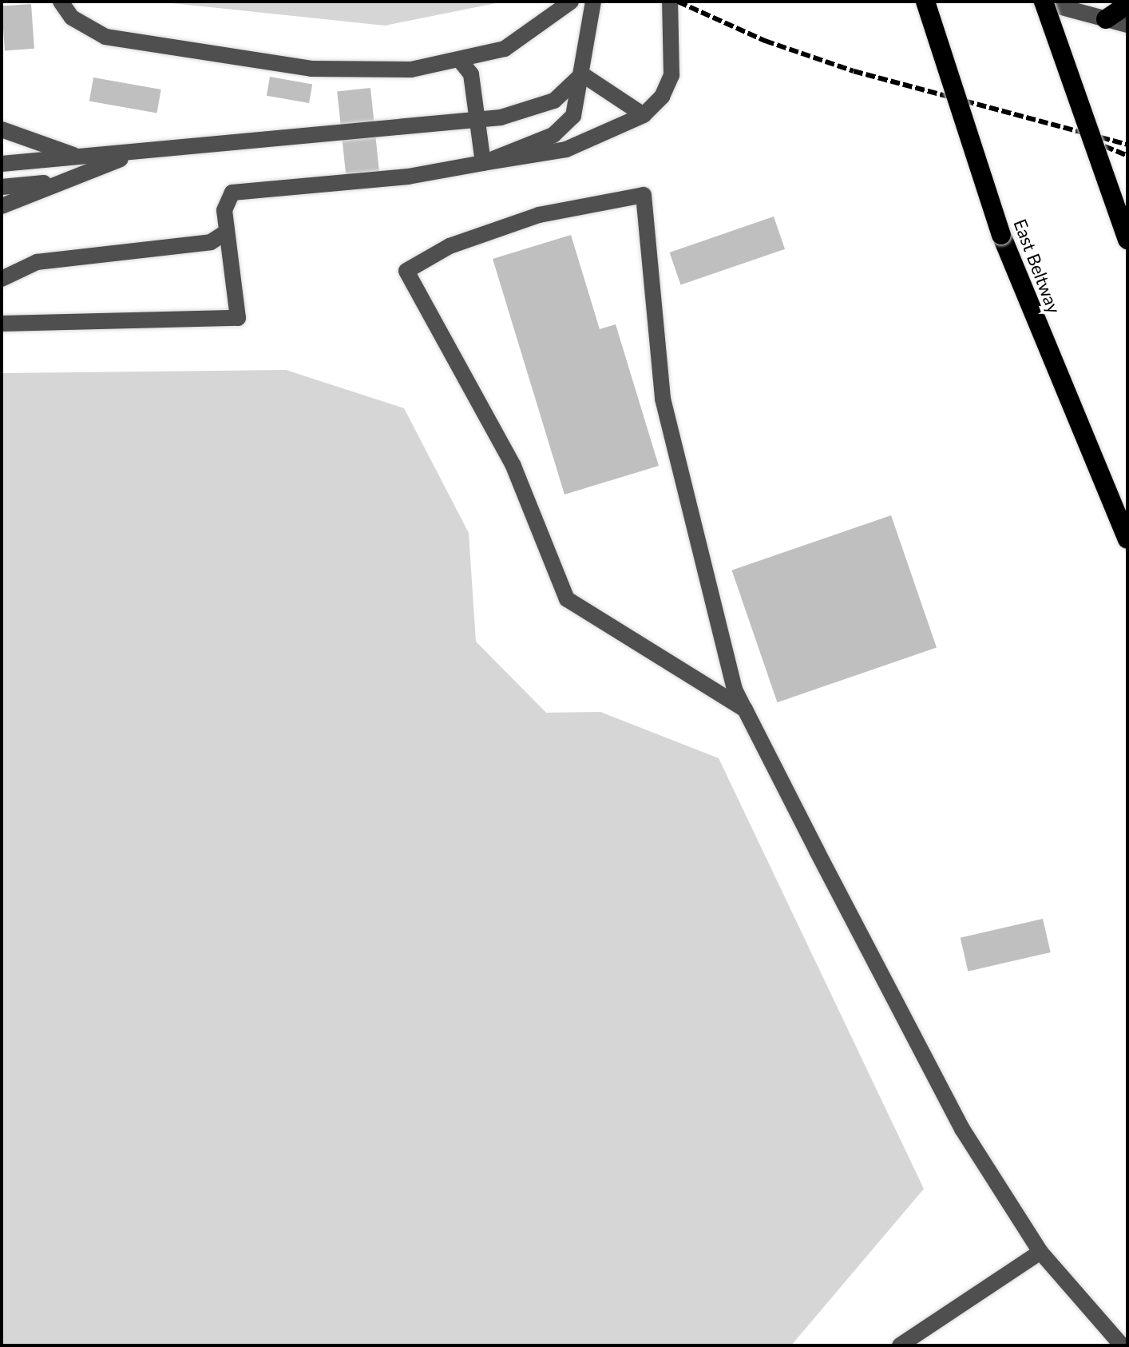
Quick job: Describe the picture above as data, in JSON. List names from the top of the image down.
{
  "streets": {
    "highway": ["East Beltway"]
  }
}
